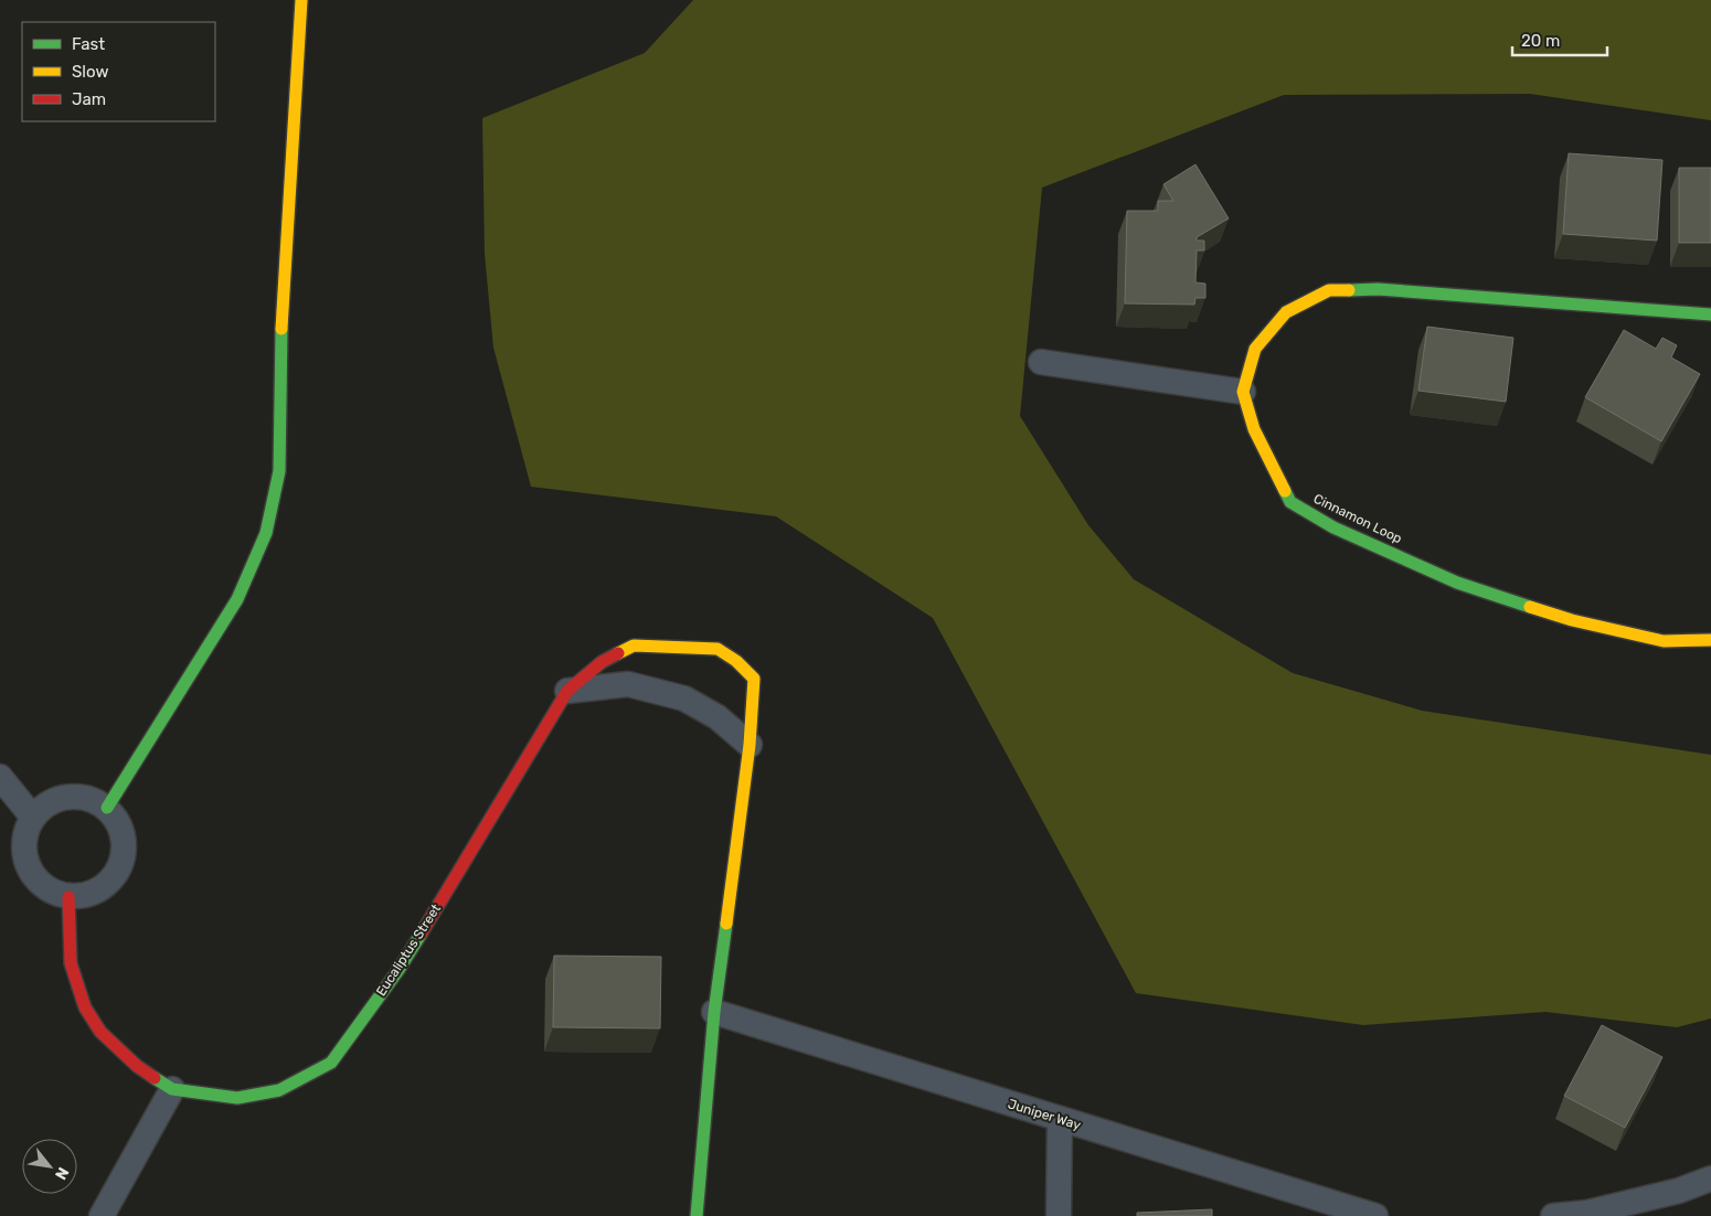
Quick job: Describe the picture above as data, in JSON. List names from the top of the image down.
{
  "streets": {
    "street": ["Cinnamon Loop", "Eucaliptus Street", "Juniper Way"]
  },
  "crossings": [
    ["Eucaliptus Street", "Juniper Way"]
  ],
  "legend": ["Fast", "Slow", "Jam"],
  "scale_bar": "20 m",
  "north": "bottom right"
}
